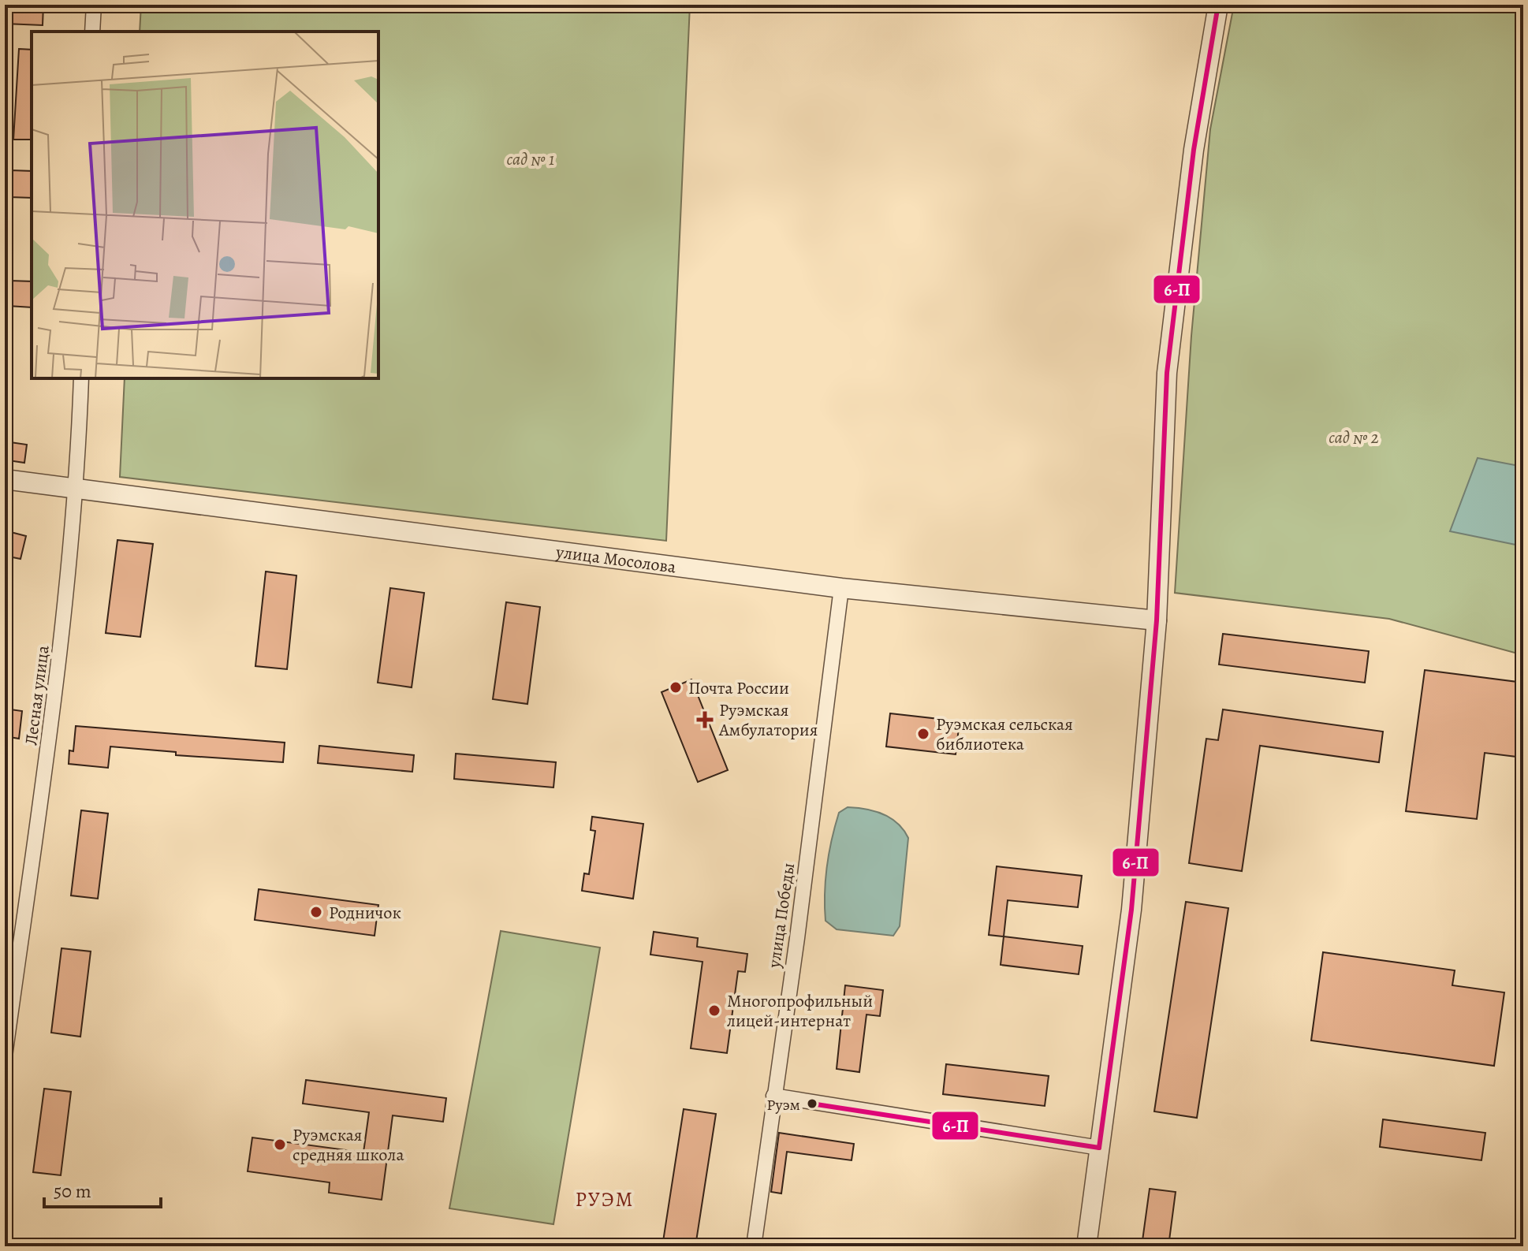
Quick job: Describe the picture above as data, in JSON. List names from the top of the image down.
{
  "streets": {
    "street": ["улица Мосолова", "Лесная улица", "улица Победы"]
  },
  "crossings": [
    ["улица Мосолова", "Лесная улица"],
    ["улица Мосолова", "улица Победы"]
  ],
  "districts": ["РУЭМ"],
  "parks": ["сад № 1", "сад № 2"],
  "places": {
    "other": [
      "Почта России",
      "Руэмская сельская библиотека",
      "Родничок",
      "Многопрофильный лицей-интернат",
      "Руэм",
      "Руэмская средняя школа"
    ],
    "health": ["Руэмская Амбулатория"]
  },
  "lines": ["transit line 6-П"],
  "scale_bar": "50 m"
}
